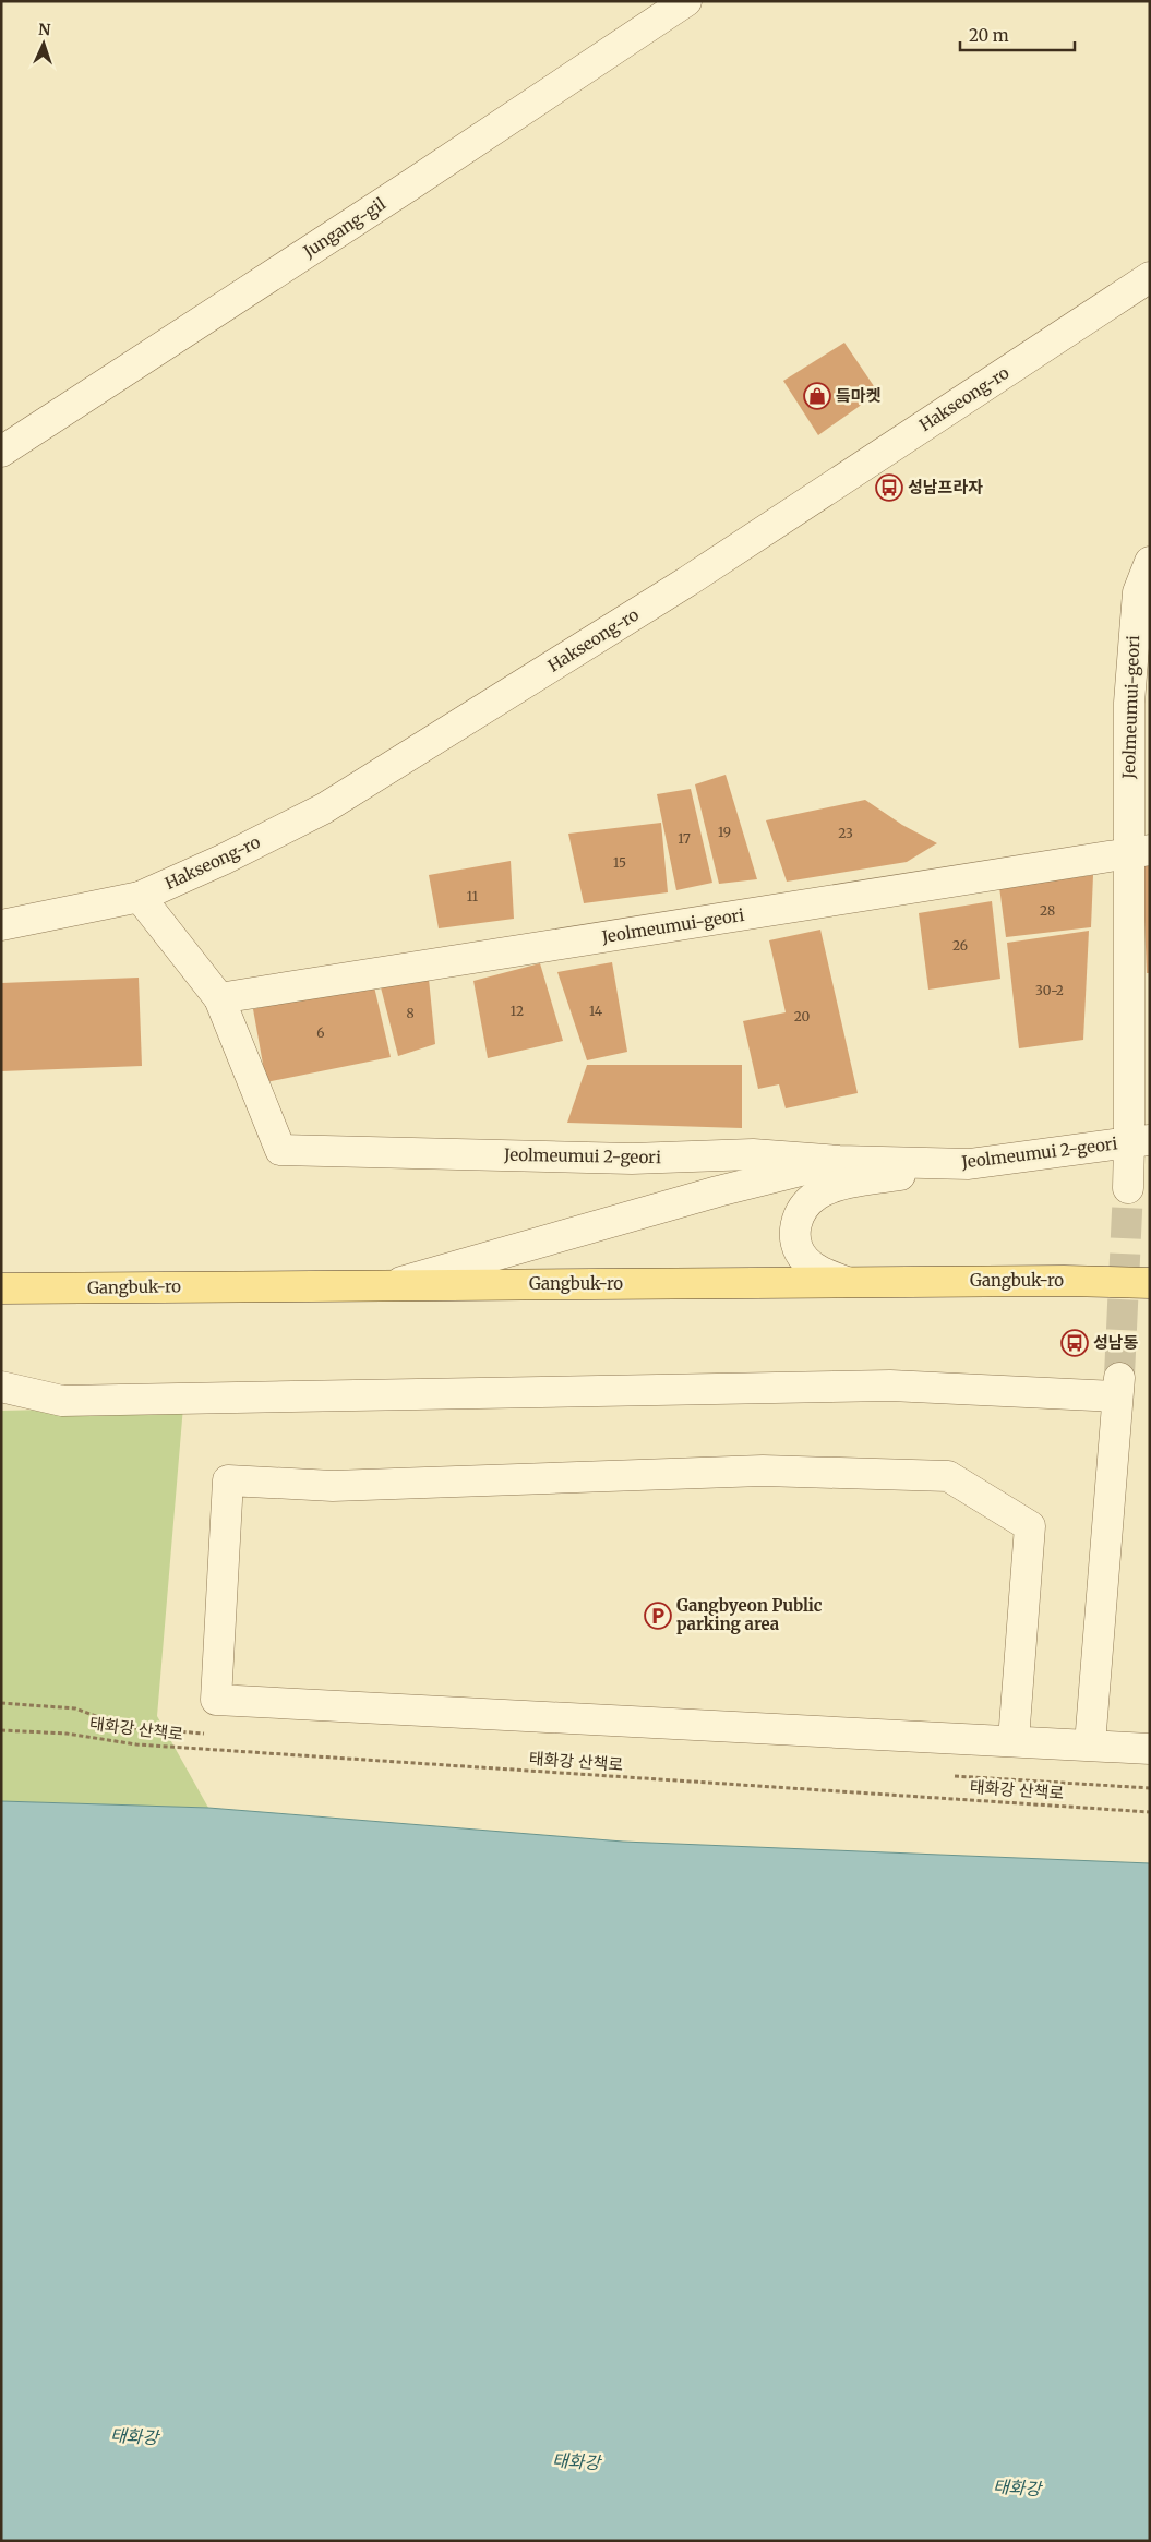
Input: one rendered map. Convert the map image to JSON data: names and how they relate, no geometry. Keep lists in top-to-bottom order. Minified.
{"streets":{"main road":["Gangbuk-ro"],"street":["Jungang-gil","Hakseong-ro","Jeolmeumui-geori","Jeolmeumui 2-geori"],"path":["태화강 산책로"]},"crossings":[["Hakseong-ro","Jeolmeumui 2-geori"],["Jeolmeumui-geori","Jeolmeumui 2-geori"]],"water":["태화강"],"places":{"shop":["듴마켓"],"bus stop":["성남프라자","성남동"],"parking":["Gangbyeon Public parking area"]},"house_numbers":["19","23","17","15","11","28","26","30-2","12","14","8","20","6"],"scale_bar":"20 m","north":"top"}
